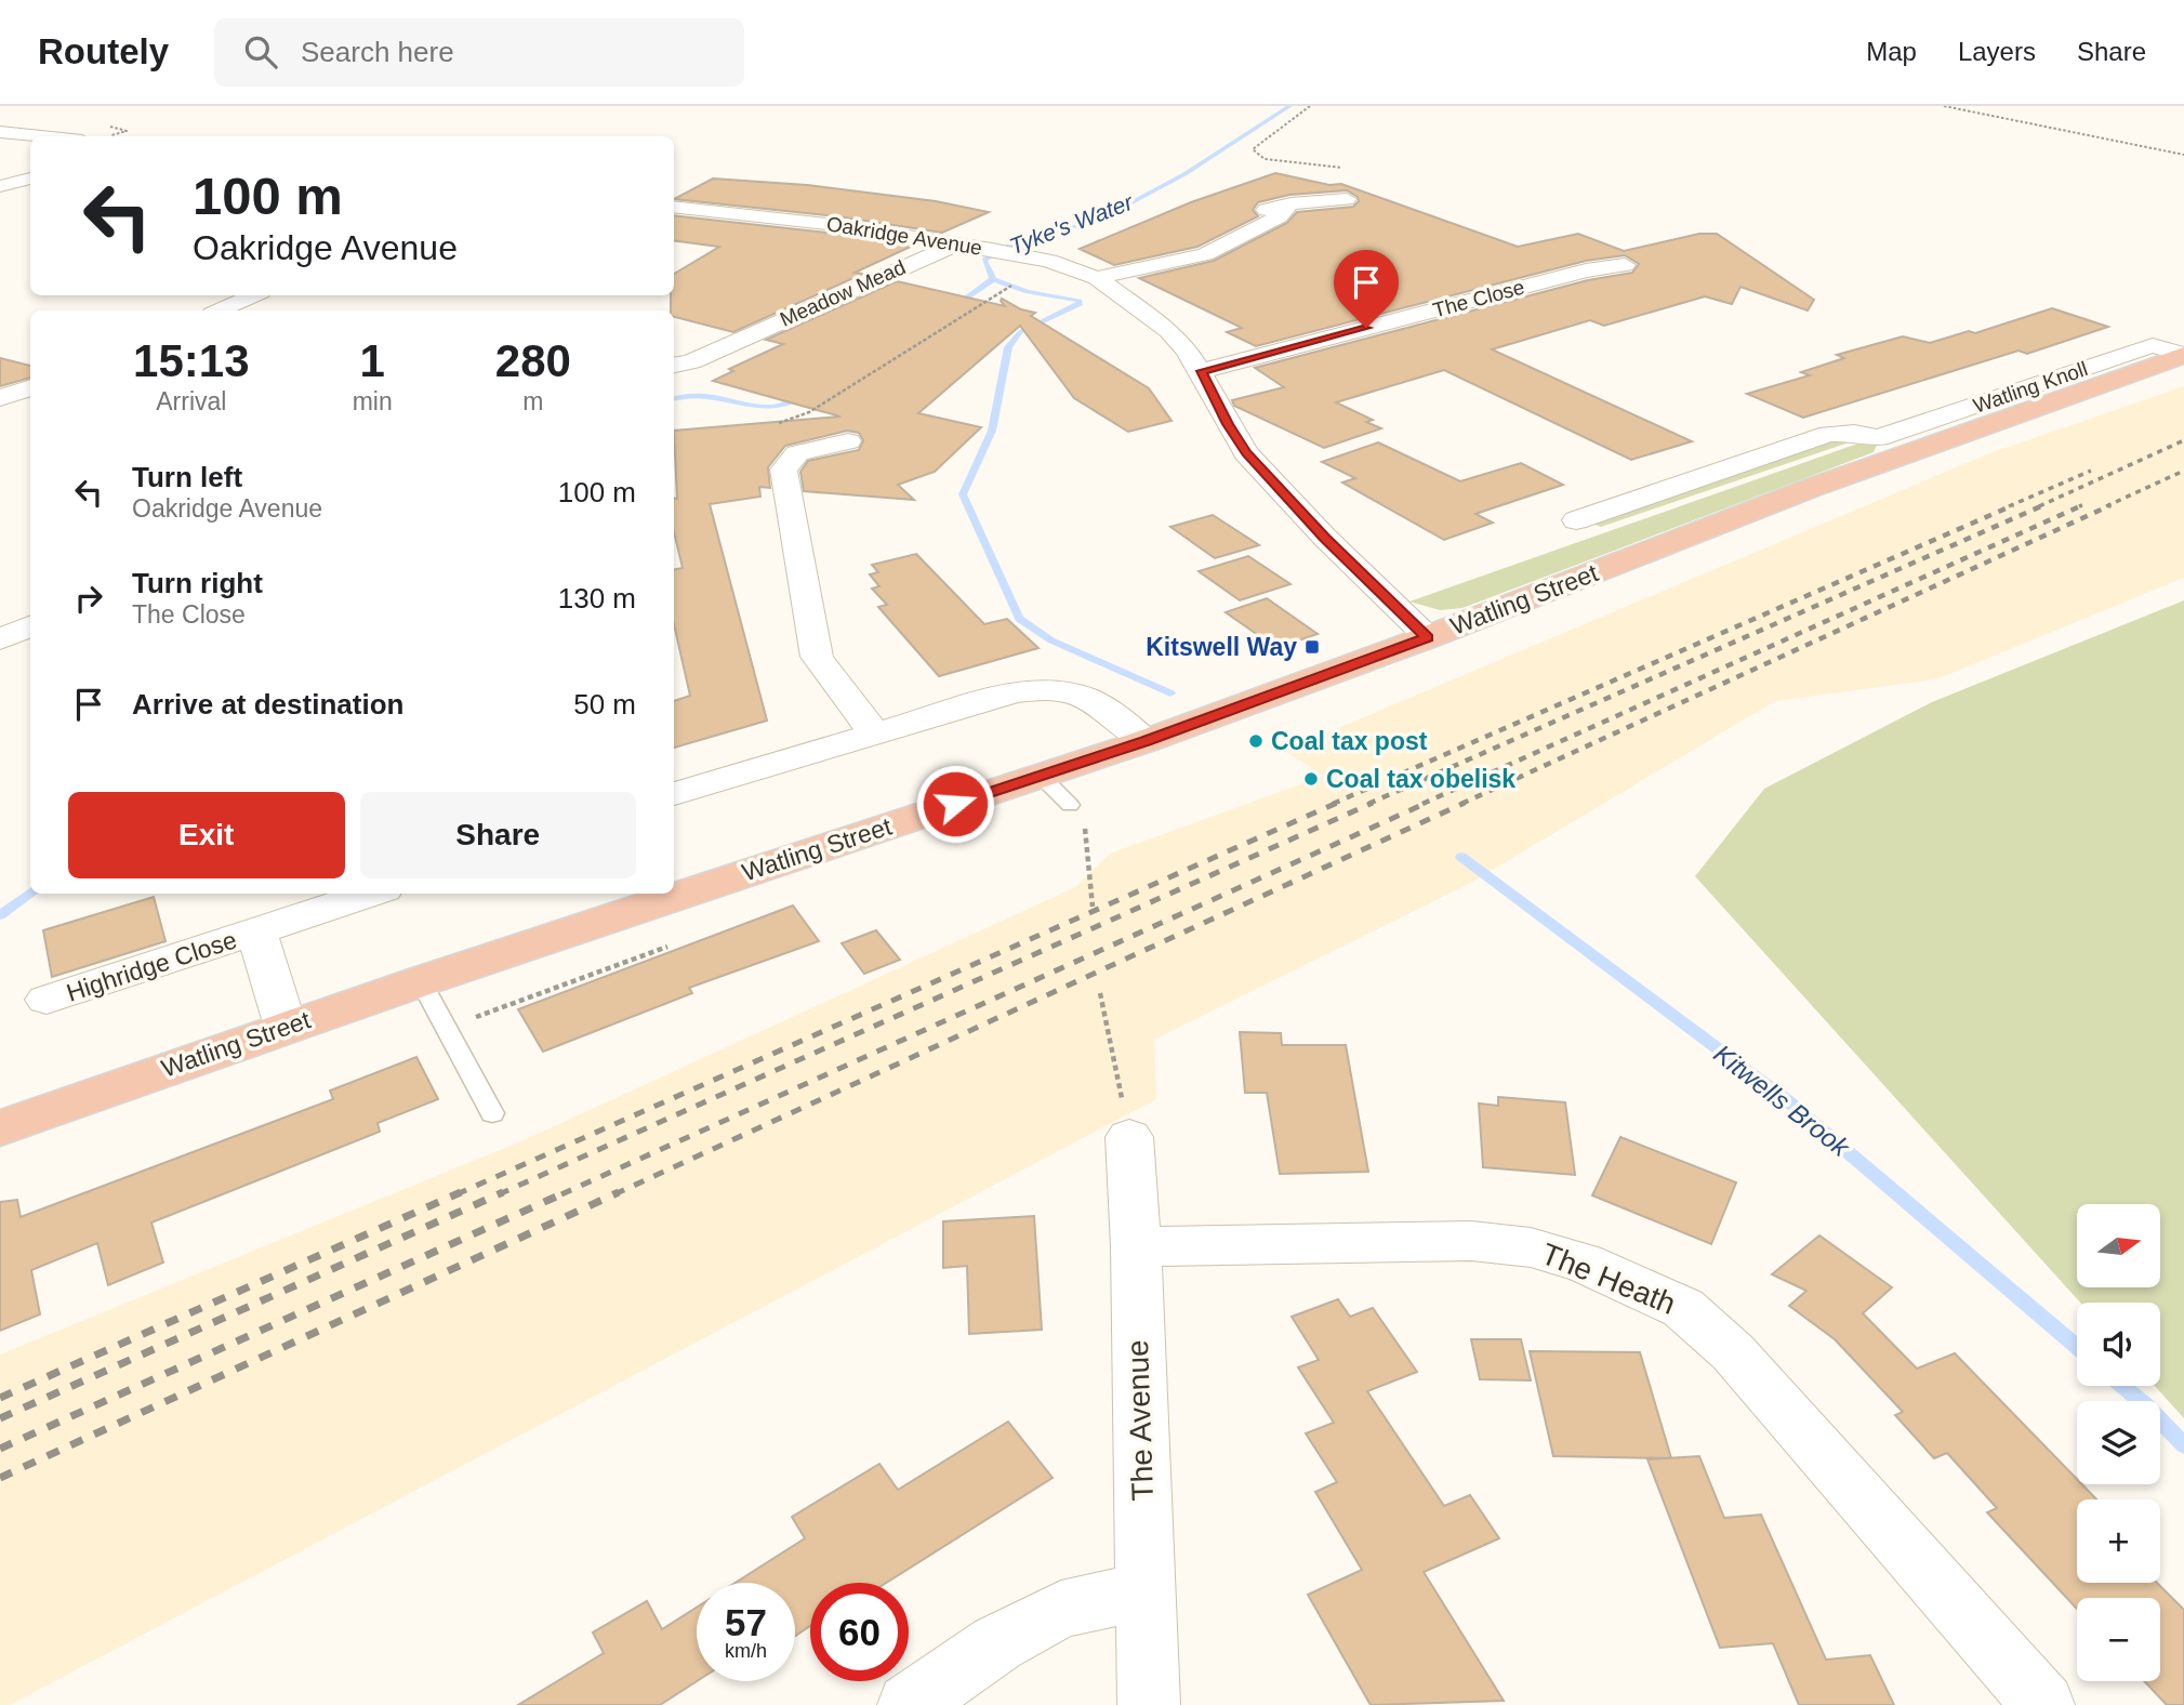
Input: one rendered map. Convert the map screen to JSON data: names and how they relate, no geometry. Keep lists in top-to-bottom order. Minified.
{"streets":{"main road":["Watling Street"],"street":["Oakridge Avenue","Meadow Mead","The Close","Watling Knoll","Highridge Close","The Heath","The Avenue"]},"crossings":[["Oakridge Avenue","Meadow Mead"],["Oakridge Avenue","The Close"],["Oakridge Avenue","Watling Street"],["Watling Knoll","Watling Street"],["Watling Street","Highridge Close"],["The Heath","The Avenue"]],"water":["Tyke's Water","Kitwells Brook"],"places":{"transit":["Kitswell Way"],"other":["Coal tax post","Coal tax obelisk"]},"north":"right","page":{"header":"Routely","search":"Search here","nav":["Map","Layers","Share"],"turn":["100 m","Oakridge Avenue"],"eta":["15:13","Arrival","1","min","280","m"],"list":[{"name":"Turn left","note":"Oakridge Avenue","value":"100 m"},{"name":"Turn right","note":"The Close","value":"130 m"},{"name":"Arrive at destination","value":"50 m"}],"buttons":["Exit","Share"],"map_buttons":["+","−"],"speed":"57 km/h","limit":"60"}}
